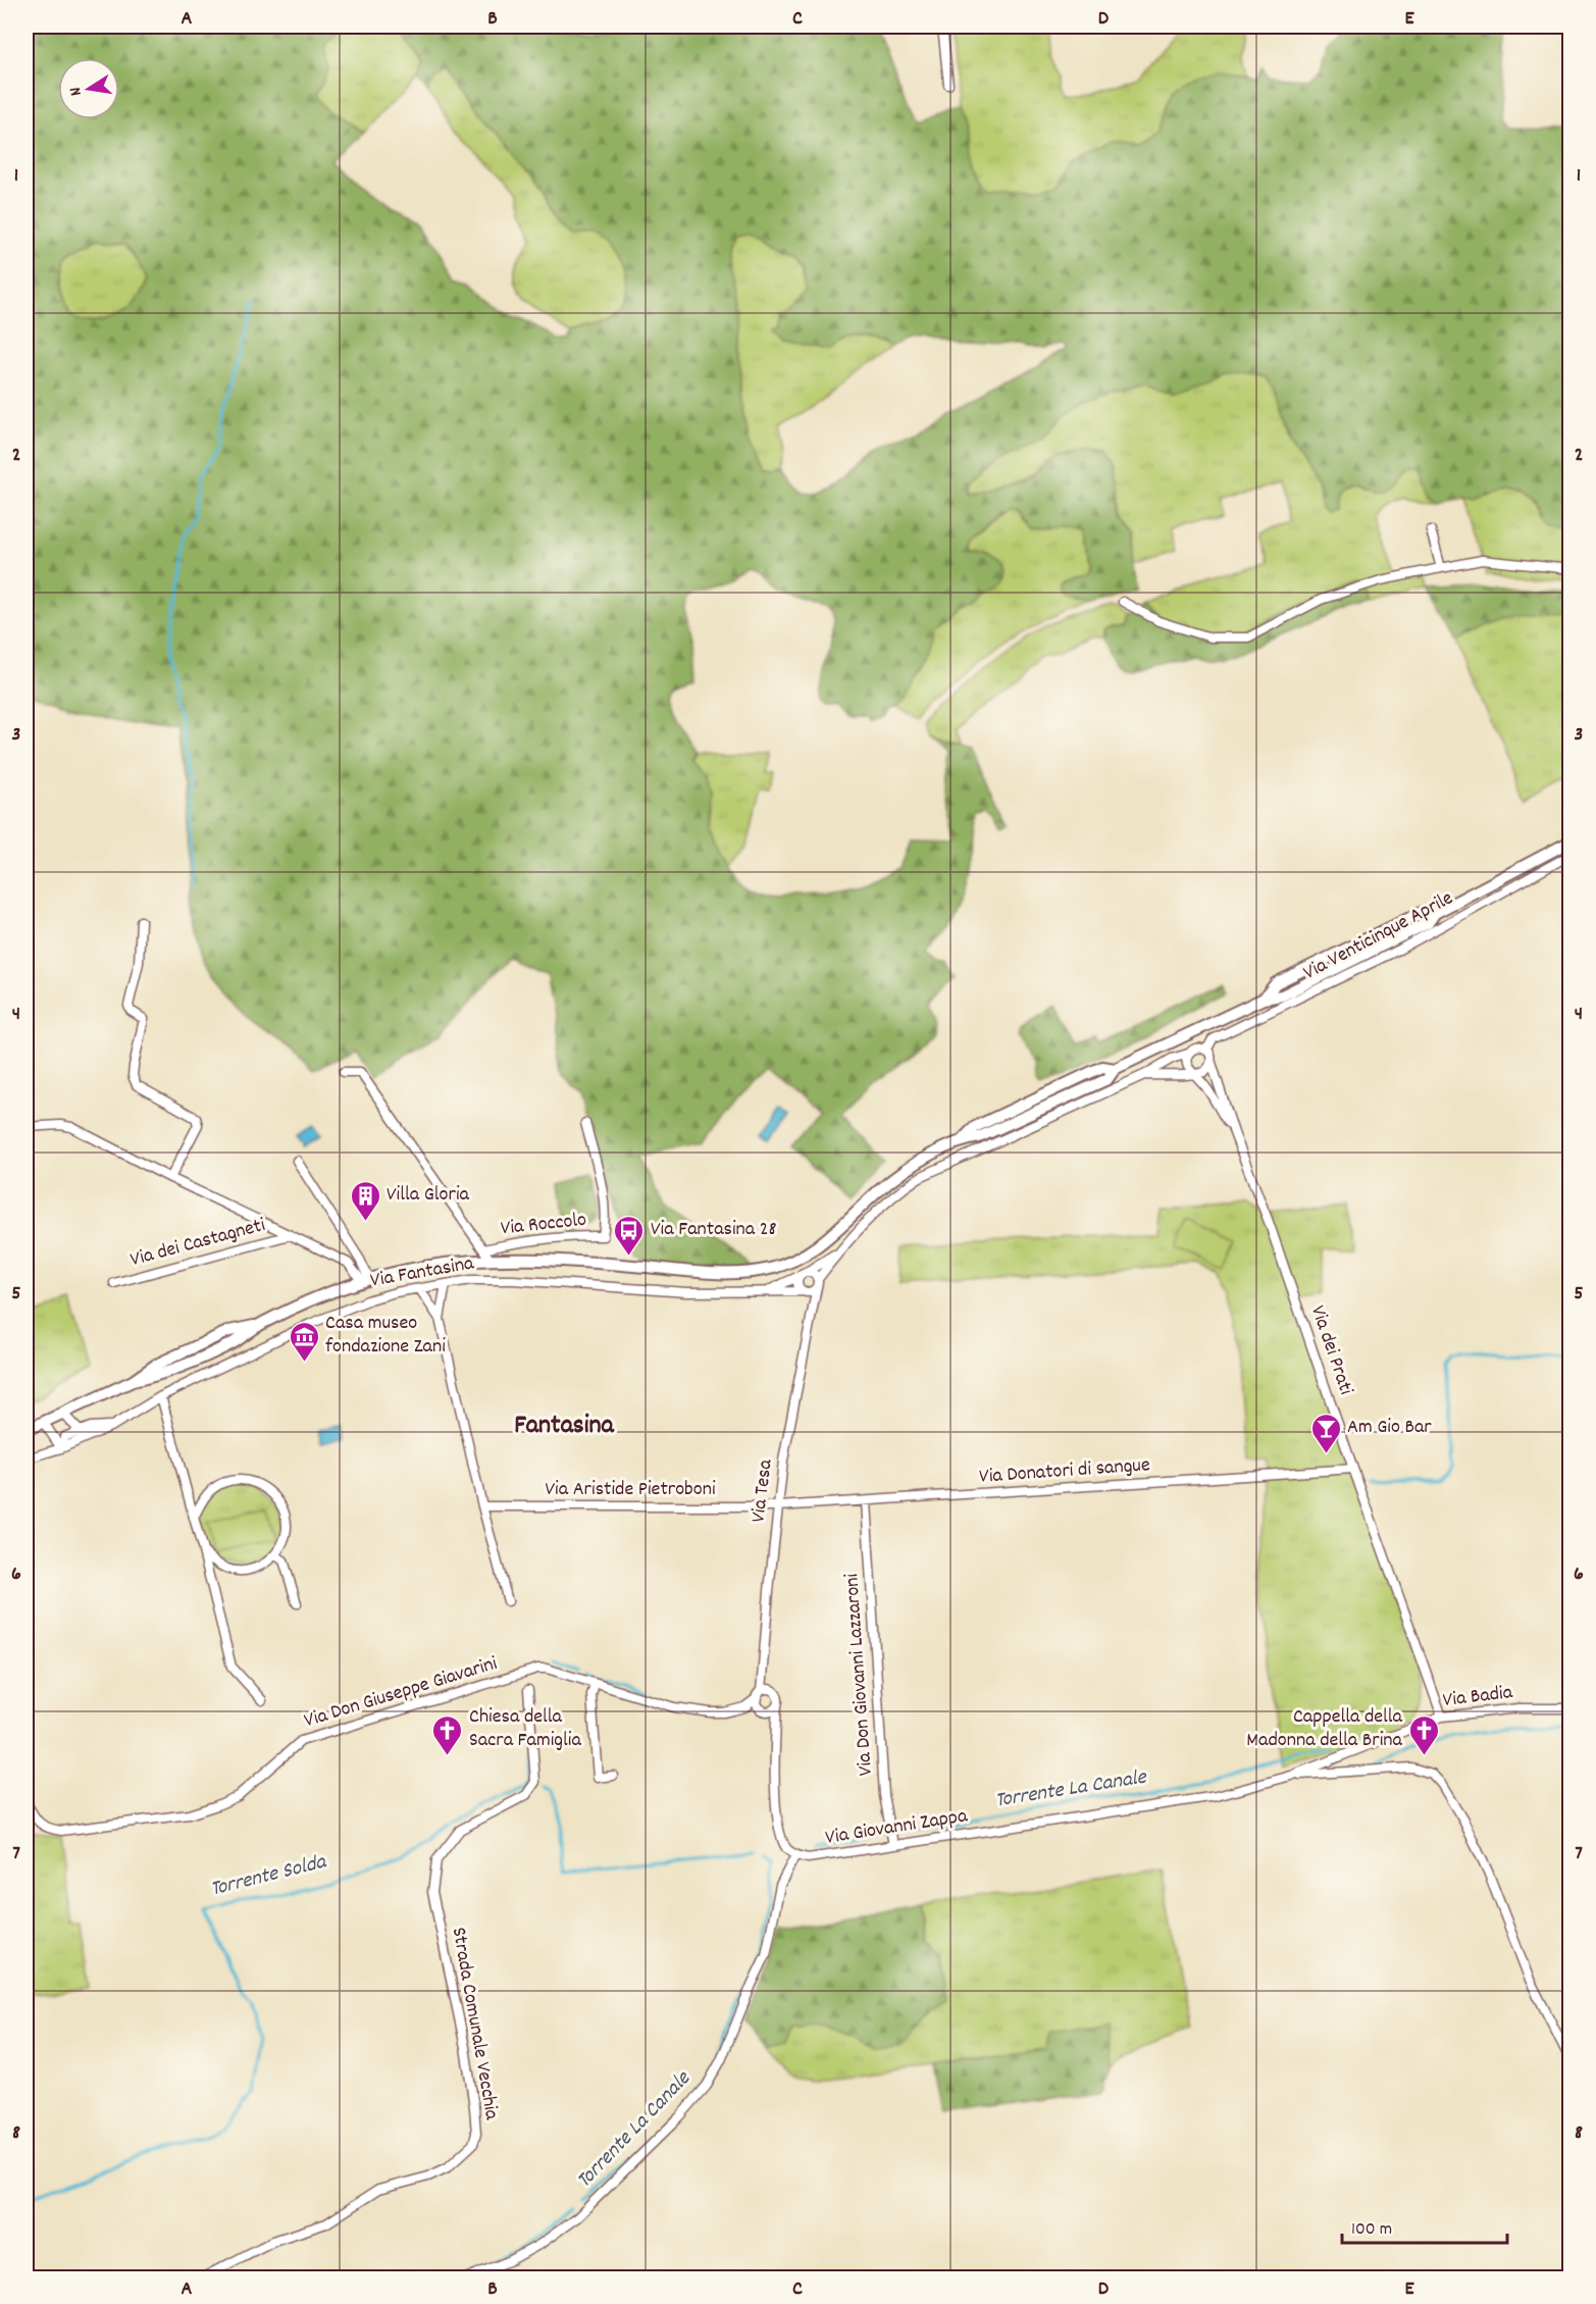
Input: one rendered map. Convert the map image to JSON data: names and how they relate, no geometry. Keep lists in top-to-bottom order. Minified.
{"streets":{"street":["Via Venticinque Aprile","Via Roccolo","Via dei Castagneti","Via Fantasina","Via dei Prati","Via Donatori di sangue","Via Aristide Pietroboni","Via Tesa","Via Don Giovanni Lazzaroni","Via Don Giuseppe Giavarini","Via Badia","Via Giovanni Zappa","Strada Comunale Vecchia"]},"crossings":[["Via Venticinque Aprile","Via Roccolo"],["Via Venticinque Aprile","Via Fantasina"],["Via Venticinque Aprile","Via dei Prati"],["Via Roccolo","Via Fantasina"],["Via dei Castagneti","Via Fantasina"],["Via Fantasina","Via Tesa"],["Via dei Prati","Via Donatori di sangue"],["Via dei Prati","Via Badia"],["Via Donatori di sangue","Via Aristide Pietroboni"],["Via Donatori di sangue","Via Tesa"],["Via Donatori di sangue","Via Don Giovanni Lazzaroni"],["Via Aristide Pietroboni","Via Tesa"],["Via Tesa","Via Don Giuseppe Giavarini"],["Via Don Giovanni Lazzaroni","Via Giovanni Zappa"],["Via Badia","Via Giovanni Zappa"]],"districts":["Fantasina"],"water":["Torrente La Canale","Torrente Solda"],"places":{"building":["Villa Gloria"],"bus stop":["Via Fantasina 28"],"museum":["Casa museo fondazione Zani"],"bar":["Am Gio Bar"],"church":["Chiesa della Sacra Famiglia","Cappella della Madonna della Brina"]},"scale_bar":"100 m","north":"left","grid":{"columns":["A","B","C","D","E"],"rows":["1","2","3","4","5","6","7","8"]}}
